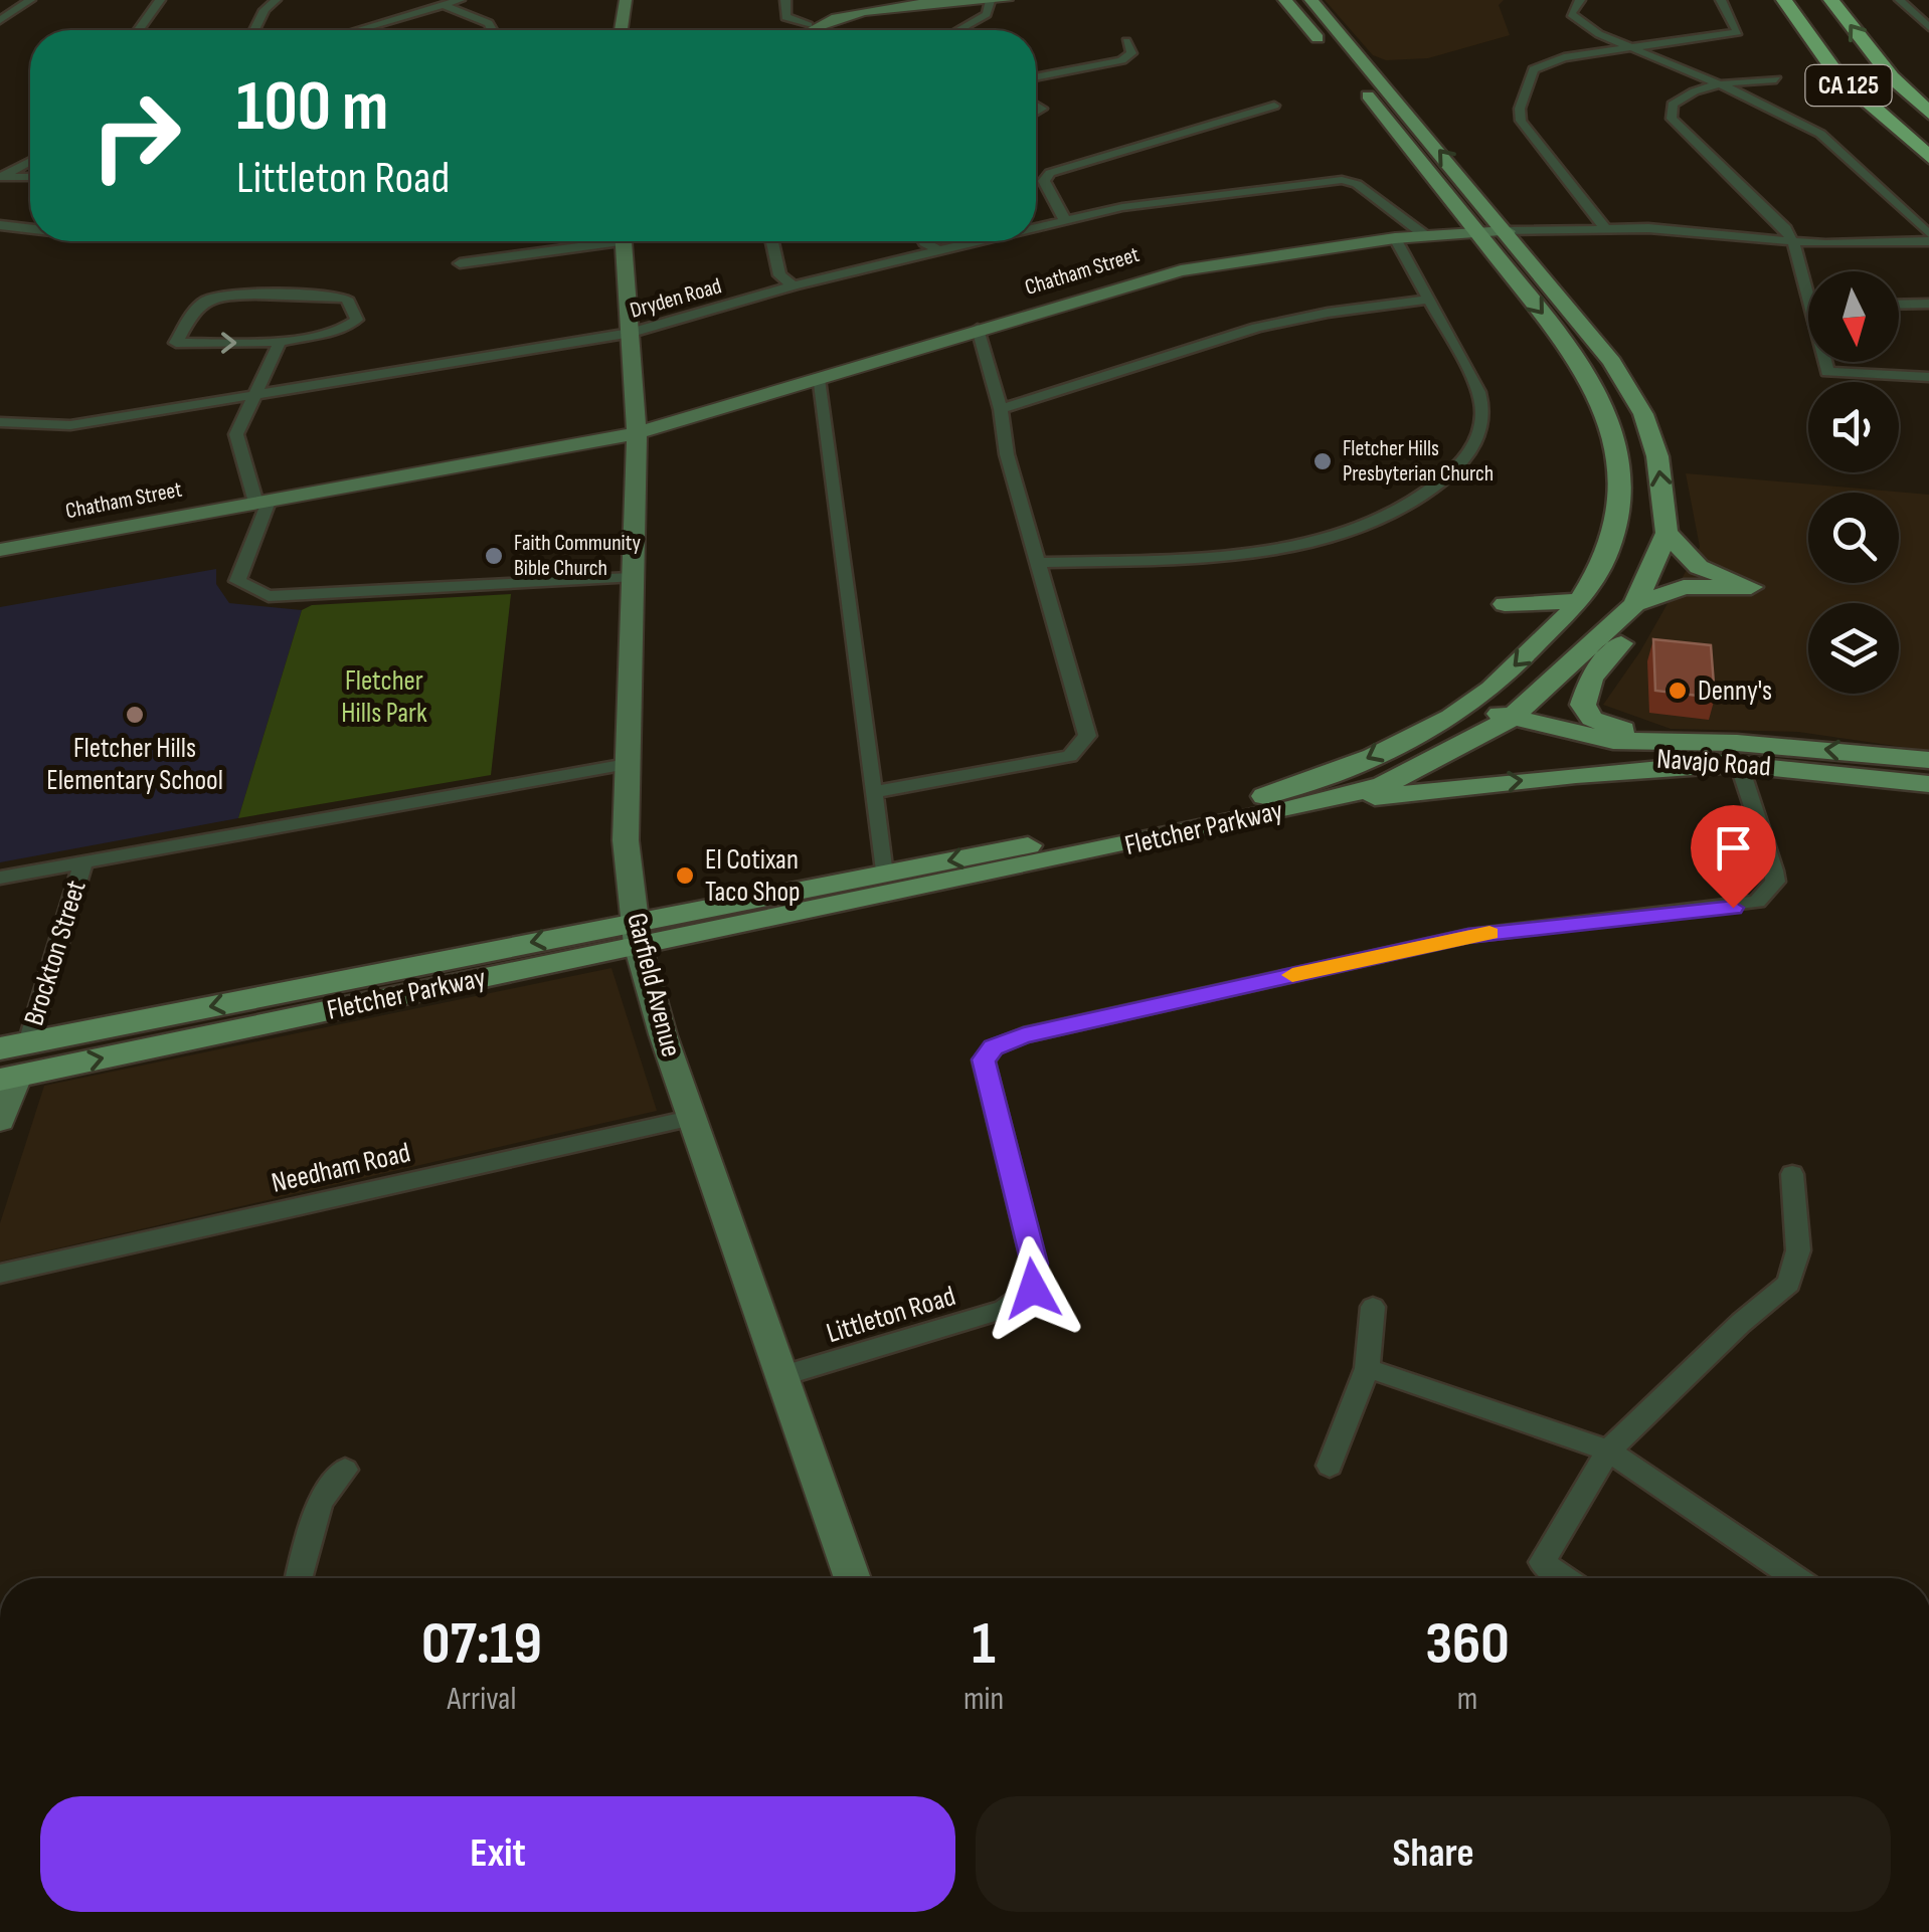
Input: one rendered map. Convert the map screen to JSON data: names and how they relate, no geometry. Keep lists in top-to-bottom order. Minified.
{"streets":{"highway":["CA 125"],"main road":["Navajo Road","Fletcher Parkway"],"street":["Chatham Street","Dryden Road","Brockton Street","Garfield Avenue","Needham Road","Littleton Road"]},"crossings":[["Chatham Street","Dryden Road"],["Chatham Street","Fletcher Parkway"],["Chatham Street","Garfield Avenue"],["Dryden Road","Garfield Avenue"],["Navajo Road","Fletcher Parkway"],["Navajo Road","Littleton Road"],["Fletcher Parkway","Brockton Street"],["Fletcher Parkway","Garfield Avenue"],["Garfield Avenue","Needham Road"],["Garfield Avenue","Littleton Road"]],"parks":["Fletcher Hills Park"],"places":["Fletcher Hills Presbyterian Church","Faith Community Bible Church","Denny's","Fletcher Hills Elementary School","El Cotixan Taco Shop"],"north":"bottom","page":{"turn":["100 m","Littleton Road"],"eta":["07:19","Arrival","1","min","360","m"],"buttons":["Exit","Share"]}}
